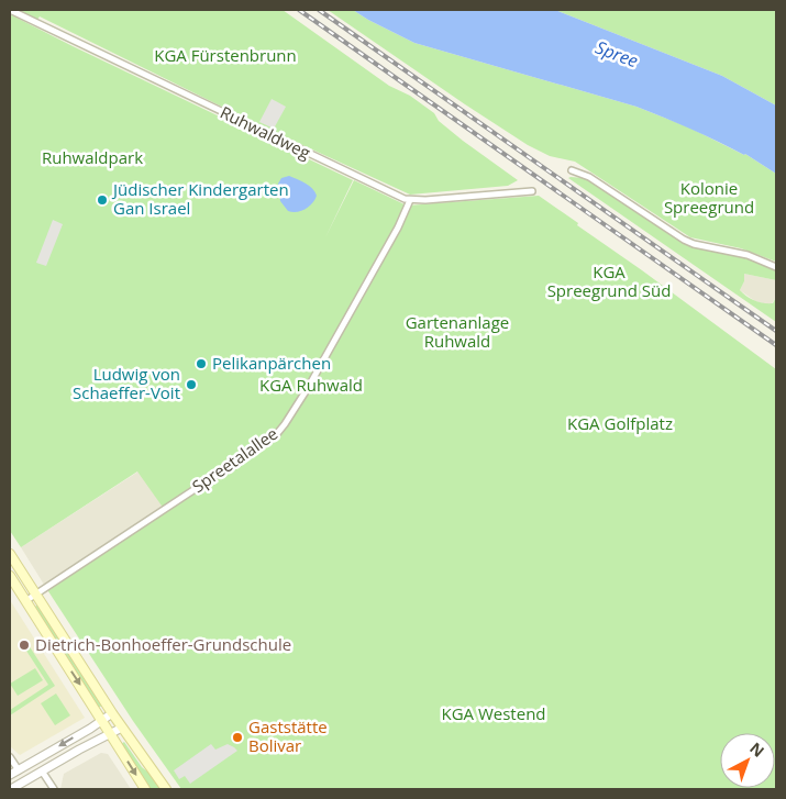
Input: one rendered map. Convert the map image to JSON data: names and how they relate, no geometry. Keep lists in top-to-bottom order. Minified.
{"streets":{"street":["Ruhwaldweg","Spreetalallee"]},"crossings":[["Ruhwaldweg","Spreetalallee"]],"water":["Spree"],"parks":["KGA Fürstenbrunn","Ruhwaldpark","Kolonie Spreegrund","KGA Spreegrund Süd","Gartenanlage Ruhwald","KGA Ruhwald","KGA Golfplatz","KGA Westend"],"places":["Jüdischer Kindergarten Gan Israel","Pelikanpärchen","Ludwig von Schaeffer-Voit","Dietrich-Bonhoeffer-Grundschule","Gaststätte Bolivar"],"north":"top right"}
